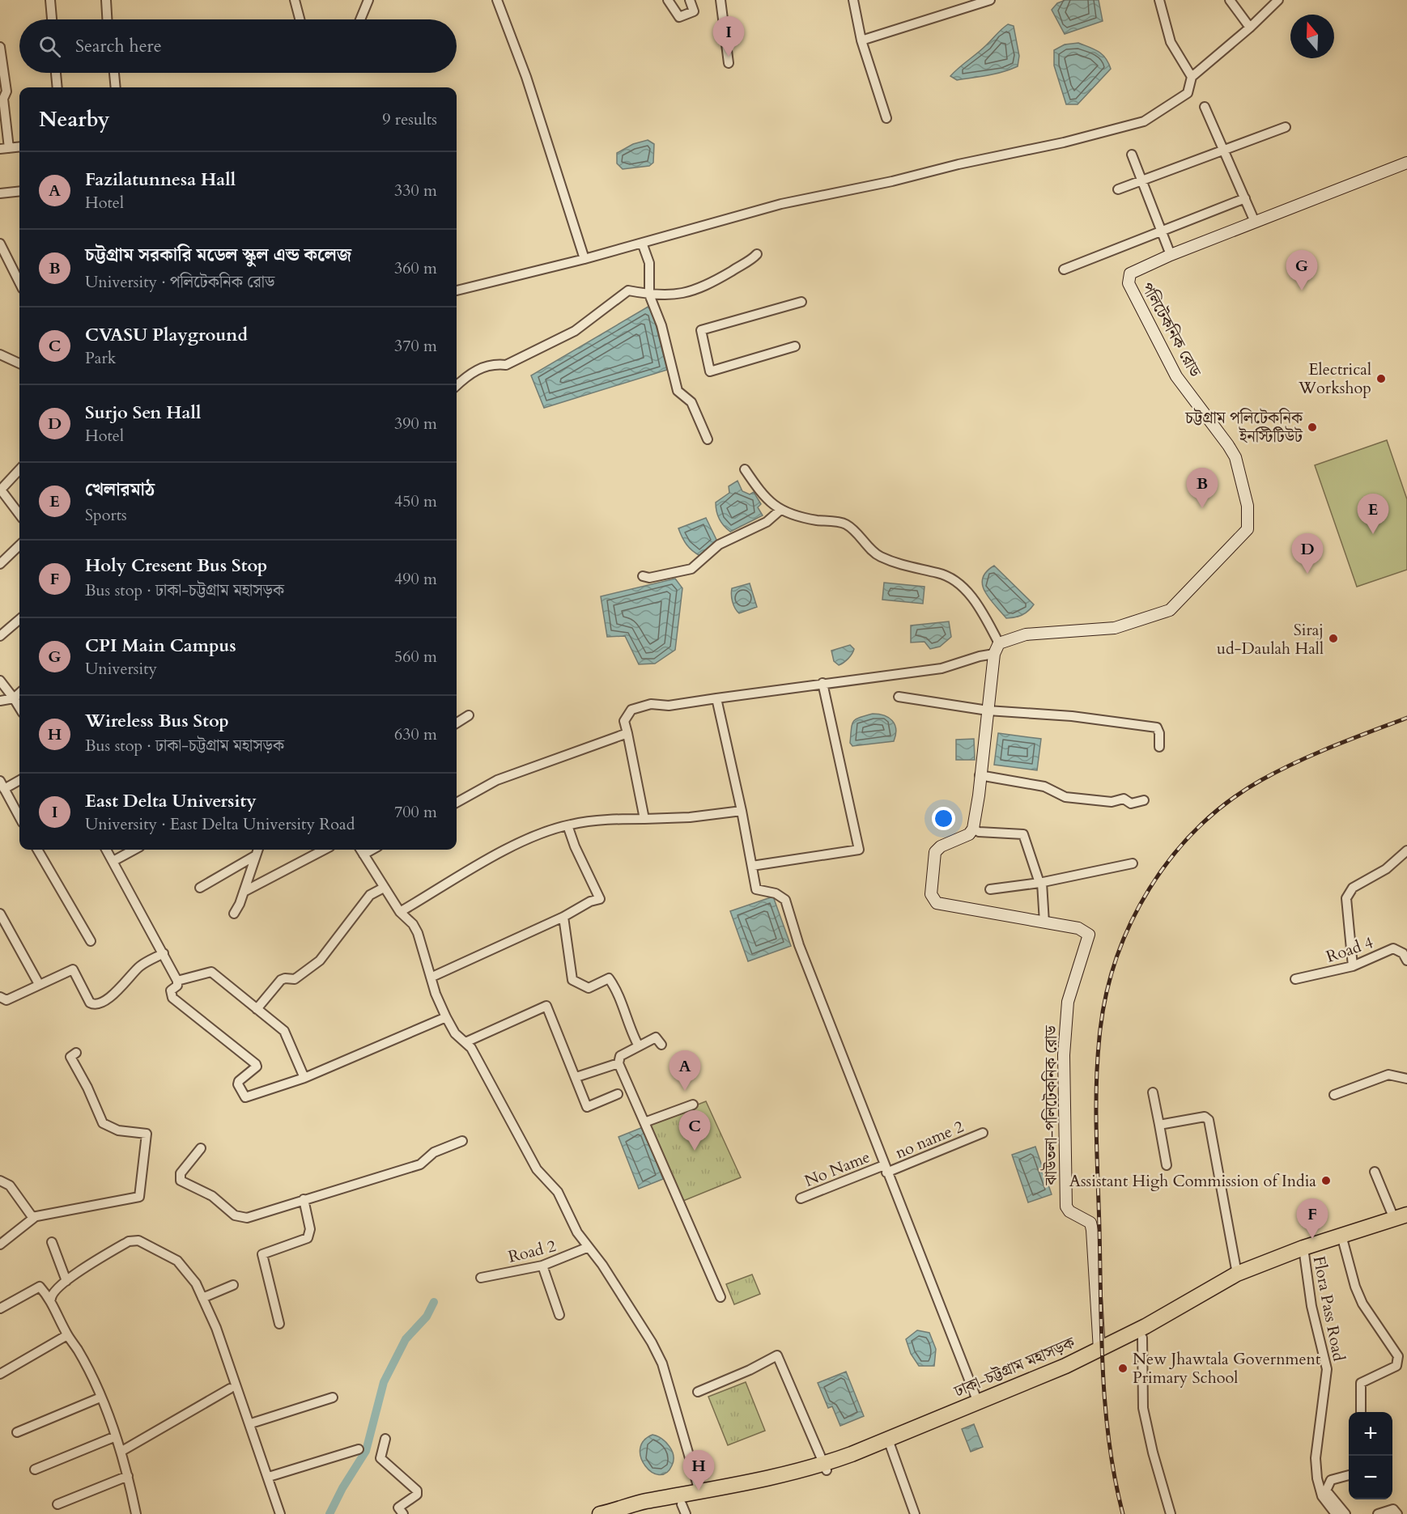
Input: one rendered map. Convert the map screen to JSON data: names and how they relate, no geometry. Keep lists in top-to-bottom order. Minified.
{"streets":{"highway":["ঢাকা-চট্টগ্রাম মহাসড়ক"],"main road":["পলিটেকনিক রোড","ঝাউতলা-পলিটেকনিক রোড"],"street":["Road 4","no name 2","No Name","Road 2","Flora Pass Road"]},"crossings":[["ঝাউতলা-পলিটেকনিক রোড","ঢাকা-চট্টগ্রাম মহাসড়ক"],["no name 2","No Name"],["Flora Pass Road","ঢাকা-চট্টগ্রাম মহাসড়ক"]],"places":["Electrical Workshop","চট্টগ্রাম পলিটেকনিক ইনস্টিটিউট","Siraj ud-Daulah Hall","Assistant High Commission of India","New Jhawtala Government Primary School"],"north":"top","page":{"pins":["I","G","B","E","D","A","C","F","H"],"search":"Search here","heading":["Nearby","9 results"],"list":[{"mark":"A","name":"Fazilatunnesa Hall","note":"Hotel","value":"330 m"},{"mark":"B","name":"চট্টগ্রাম সরকারি মডেল স্কুল এন্ড কলেজ","note":"University · পলিটেকনিক রোড","value":"360 m"},{"mark":"C","name":"CVASU Playground","note":"Park","value":"370 m"},{"mark":"D","name":"Surjo Sen Hall","note":"Hotel","value":"390 m"},{"mark":"E","name":"খেলারমাঠ","note":"Sports","value":"450 m"},{"mark":"F","name":"Holy Cresent Bus Stop","note":"Bus stop · ঢাকা-চট্টগ্রাম মহাসড়ক","value":"490 m"},{"mark":"G","name":"CPI Main Campus","note":"University","value":"560 m"},{"mark":"H","name":"Wireless Bus Stop","note":"Bus stop · ঢাকা-চট্টগ্রাম মহাসড়ক","value":"630 m"},{"mark":"I","name":"East Delta University","note":"University · East Delta University Road","value":"700 m"}],"map_buttons":["+","−"]}}
